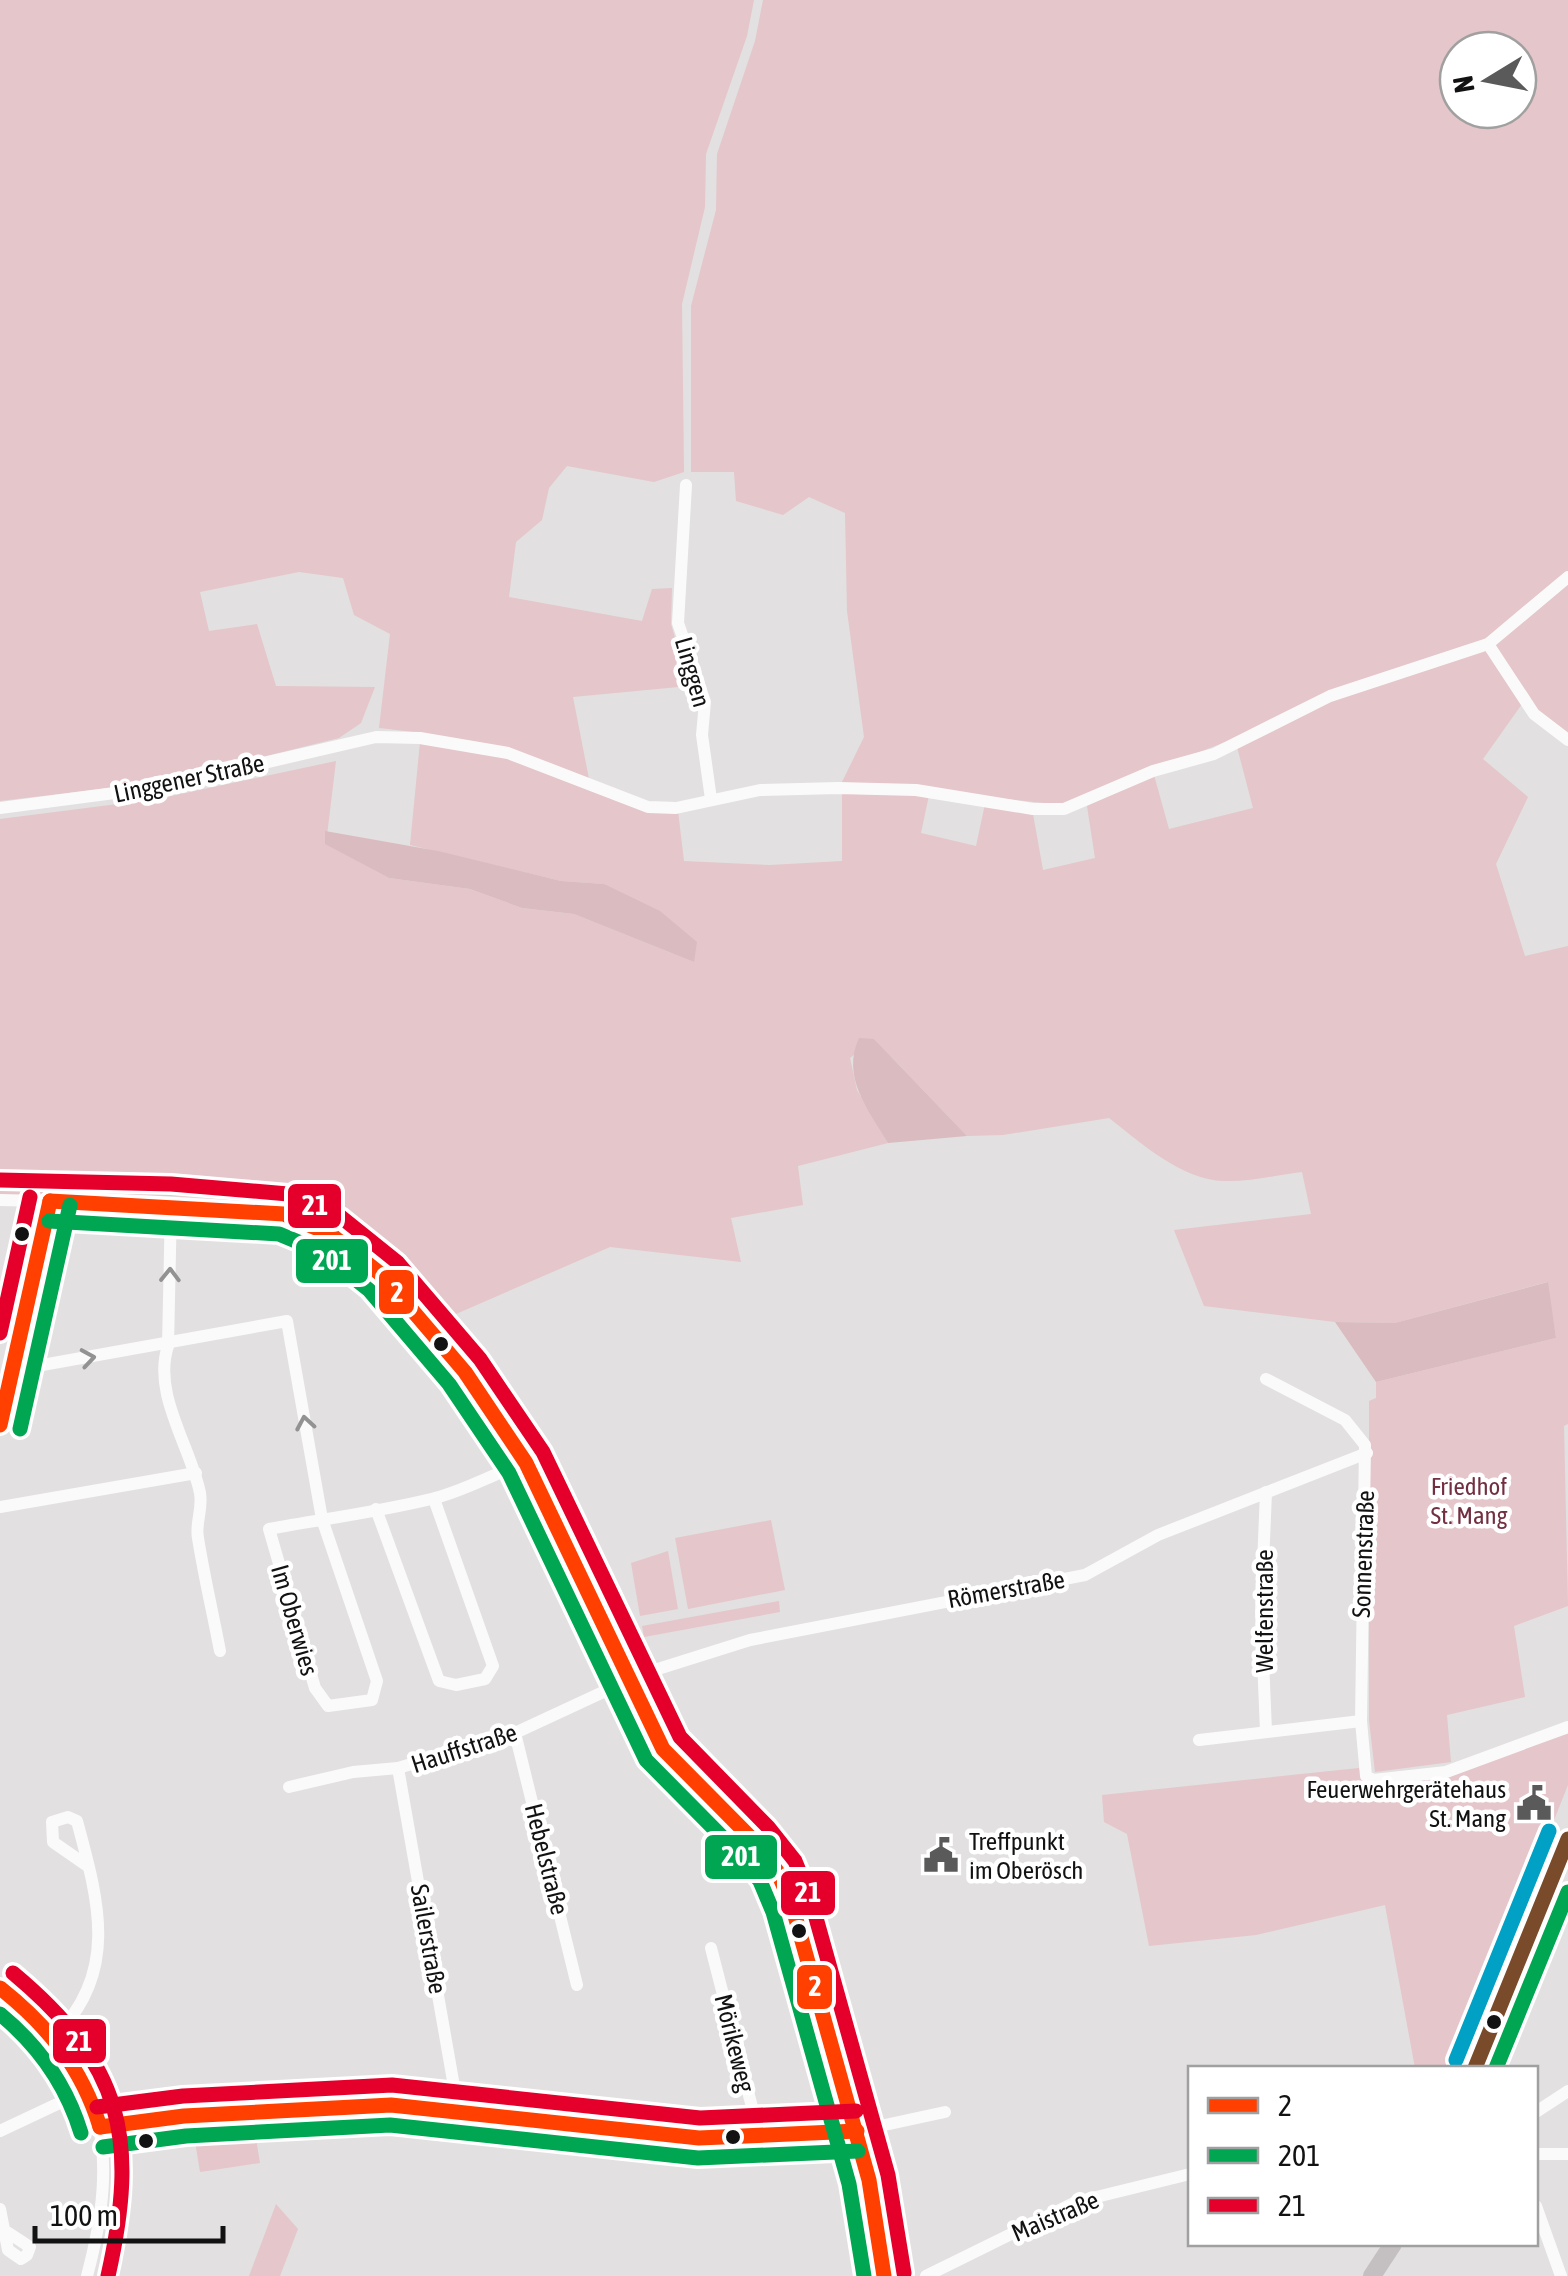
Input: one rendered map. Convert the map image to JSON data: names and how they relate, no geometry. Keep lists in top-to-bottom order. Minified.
{"streets":{"street":["Linggen","Linggener Straße","Sonnenstraße","Römerstraße","Welfenstraße","Im Oberwies","Hauffstraße","Hebelstraße","Sailerstraße","Mörikeweg","Maistraße"]},"crossings":[["Linggen","Linggener Straße"],["Sonnenstraße","Römerstraße"],["Römerstraße","Welfenstraße"],["Römerstraße","Hauffstraße"],["Hauffstraße","Hebelstraße"],["Hauffstraße","Sailerstraße"]],"parks":["Friedhof St. Mang"],"places":{"public building":["Feuerwehrgerätehaus St. Mang","Treffpunkt im Oberösch"]},"lines":["transit line 21","transit line 2","transit line 201"],"legend":["2","201","21"],"scale_bar":"100 m","north":"left"}
